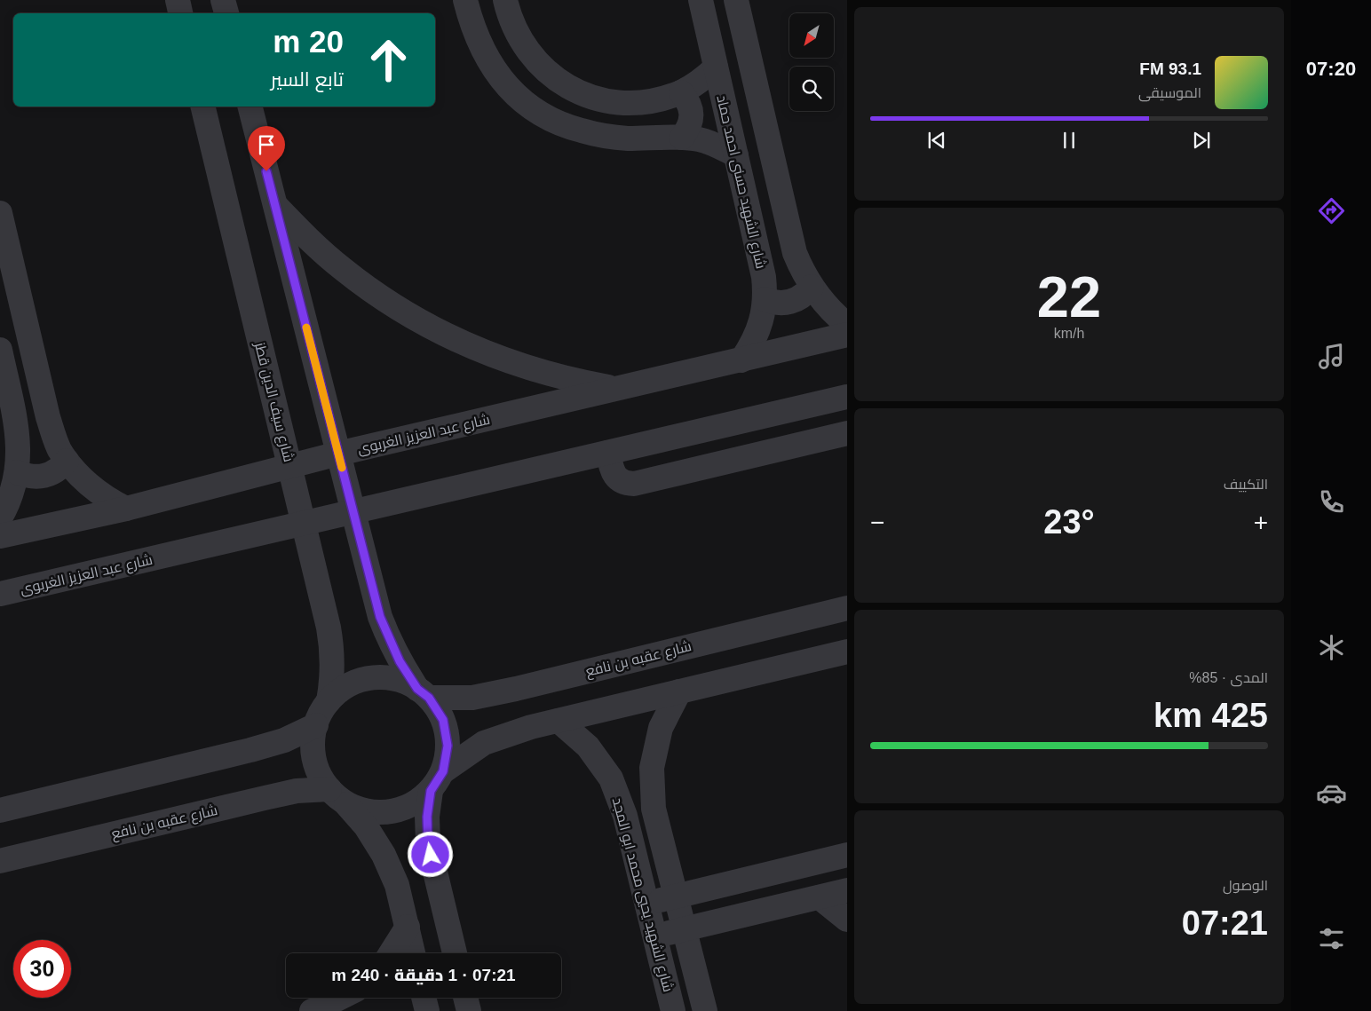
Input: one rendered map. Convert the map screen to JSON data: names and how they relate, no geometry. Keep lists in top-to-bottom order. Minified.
{"streets":{"street":["شارع الشهيد حسنى احمد حماد","شارع سيف الدين قطز","شارع عبد العزيز الغربوى","شارع عقبه بن نافع","شارع الشهيد يحيي محمد ابو المجد"]},"crossings":[["شارع الشهيد حسنى احمد حماد","شارع عبد العزيز الغربوى"],["شارع سيف الدين قطز","شارع عبد العزيز الغربوى"],["شارع سيف الدين قطز","شارع عقبه بن نافع"]],"north":"bottom left","page":{"tabs":"07:20","turn":["20 m","تابع السير"],"song":["93.1 FM","الموسيقى"],"tile":[["22","km/h"],"التكييف",["المدى · 85%","425 km"],["الوصول","07:21"]],"heat":["−","23°","+"],"limit":"30","trip":"07:21 · 1 دقيقة · 240 m"}}
